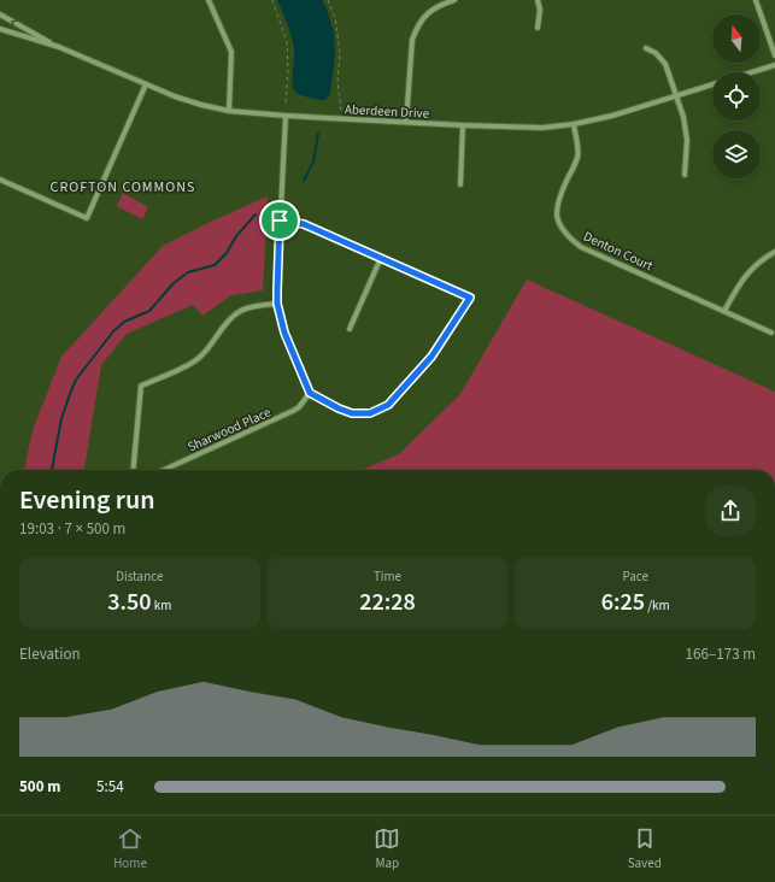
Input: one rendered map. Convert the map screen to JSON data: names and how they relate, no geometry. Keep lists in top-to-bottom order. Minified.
{"streets":{"street":["Aberdeen Drive","Denton Court","Sharwood Place"]},"crossings":[["Aberdeen Drive","Denton Court"]],"districts":["CROFTON COMMONS"],"north":"top","page":{"heading":["Evening run","19:03 · 7 × 500 m"],"stats":[["Distance","3.50 km"],["Time","22:28"],["Pace","6:25 /km"]],"chart":["Elevation","166–173 m"],"list":[{"name":"500 m","note":"5:54"}],"tabs":["Home","Map","Saved"]}}
